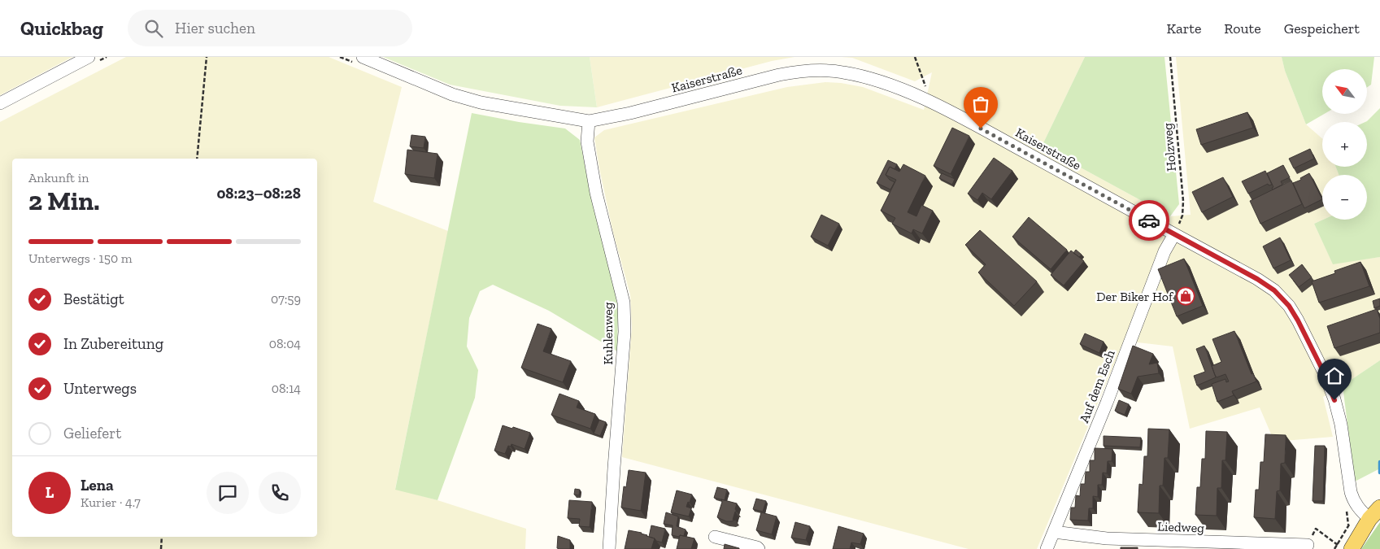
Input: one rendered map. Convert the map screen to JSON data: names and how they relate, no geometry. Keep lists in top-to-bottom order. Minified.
{"streets":{"street":["Kaiserstraße","Kuhlenweg","Auf dem Esch","Liedweg"],"path":["Holzweg"]},"crossings":[["Kaiserstraße","Holzweg"],["Kaiserstraße","Kuhlenweg"],["Kaiserstraße","Auf dem Esch"],["Holzweg","Auf dem Esch"],["Auf dem Esch","Liedweg"]],"places":{"shop":["Der Biker Hof"]},"north":"top left","page":{"header":"Quickbag","search":"Hier suchen","nav":["Karte","Route","Gespeichert"],"map_buttons":["+","−"],"heading":["2 Min.","Ankunft in","08:23–08:28"],"panel":["Lena","Kurier · 4.7"],"bar":"Unterwegs · 150 m","list":[["Bestätigt","07:59"],["In Zubereitung","08:04"],["Unterwegs","08:14"],"Geliefert"],"round":"L"}}
